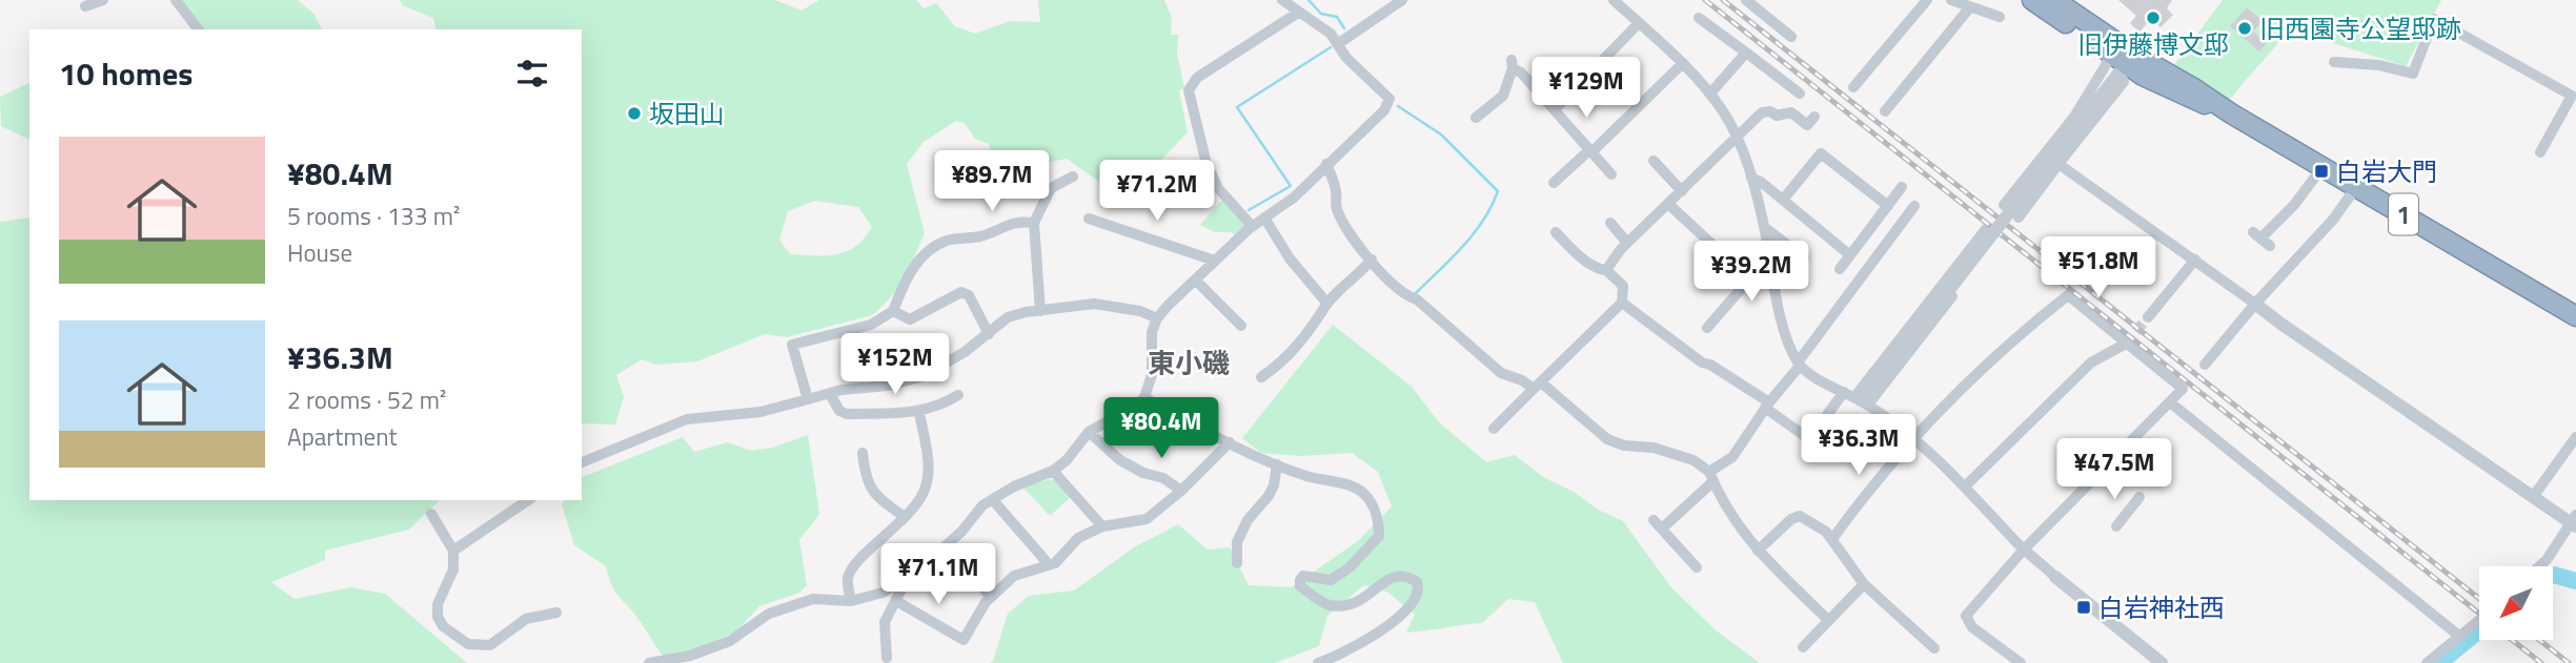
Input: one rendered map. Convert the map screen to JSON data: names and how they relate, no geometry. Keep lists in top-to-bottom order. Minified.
{"streets":{"highway":["1"]},"districts":["東小磯"],"places":{"other":["旧伊藤博文邸","旧西園寺公望邸跡","坂田山"],"transit":["白岩大門","白岩神社西"]},"north":"bottom left","page":{"heading":"10 homes","price":["¥129M","¥89.7M","¥71.2M","¥51.8M","¥39.2M","¥152M","¥80.4M","¥36.3M","¥47.5M","¥71.1M"],"list":[{"name":"¥80.4M","note":"5 rooms · 133 m² · House"},{"name":"¥36.3M","note":"2 rooms · 52 m² · Apartment"}]}}
